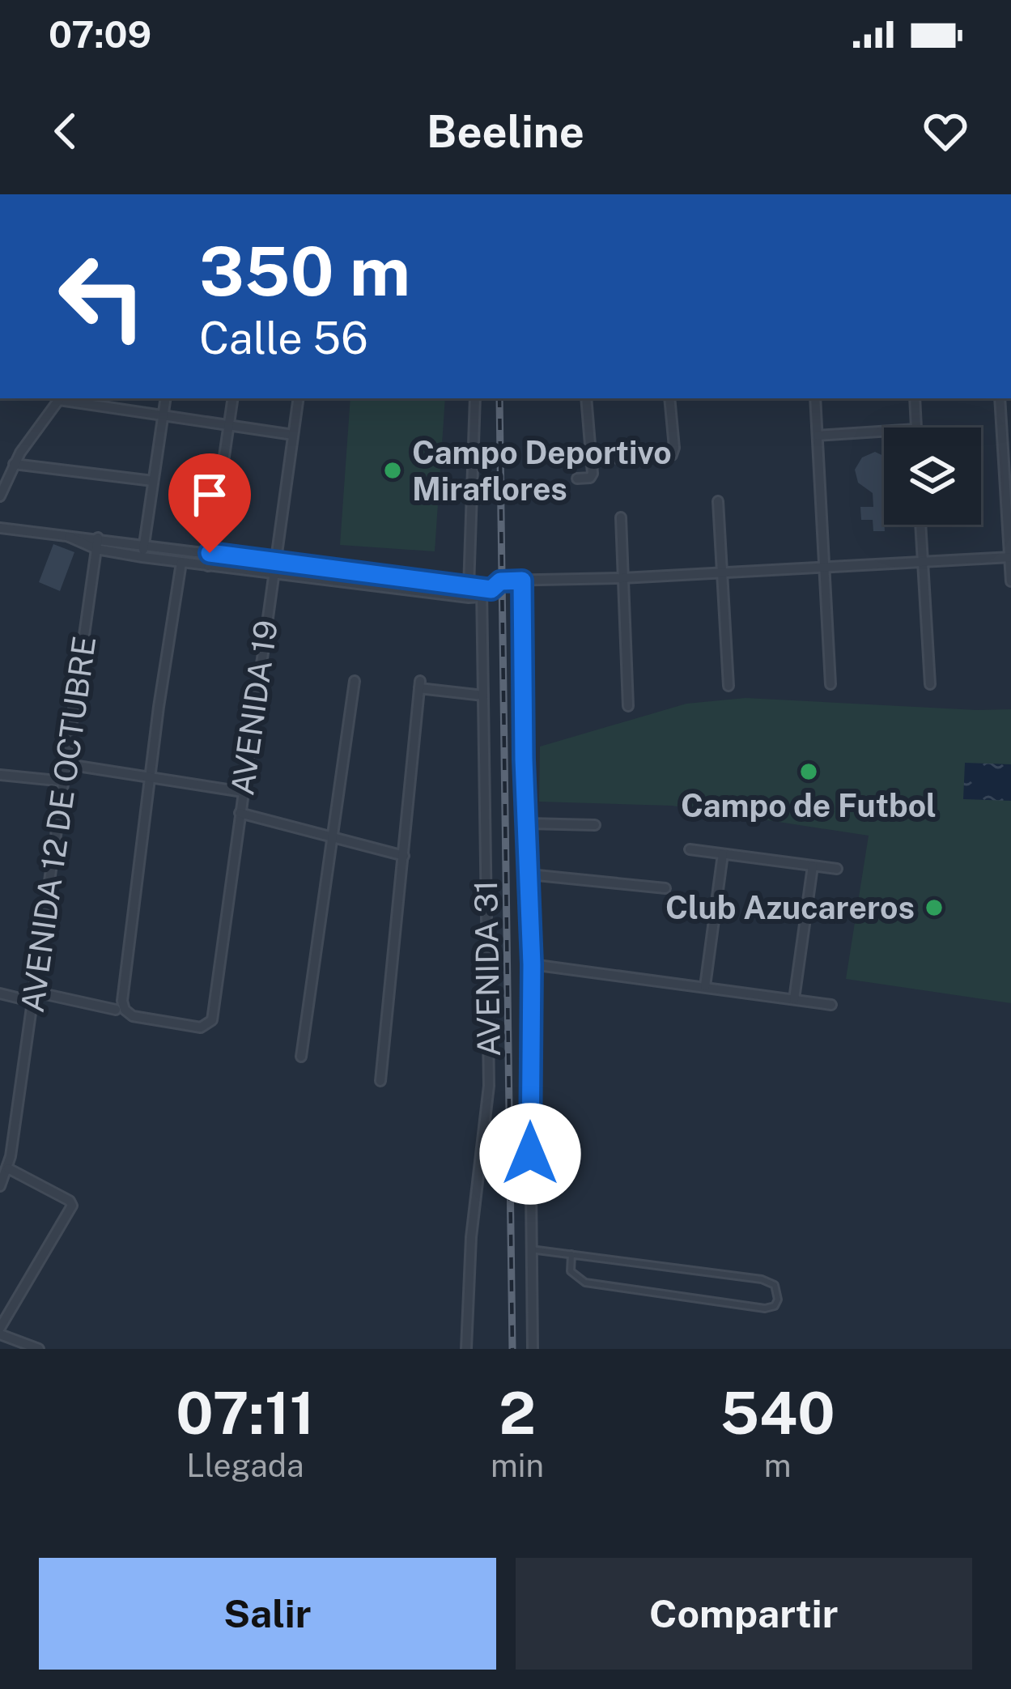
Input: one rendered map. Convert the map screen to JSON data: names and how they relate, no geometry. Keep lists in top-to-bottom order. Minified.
{"streets":{"street":["AVENIDA 19","AVENIDA 12 DE OCTUBRE","AVENIDA 31"]},"places":["Campo Deportivo Miraflores","Campo de Futbol","Club Azucareros"],"page":{"status":"07:09","header":"Beeline","turn":["350 m","Calle 56"],"eta":["07:11","Llegada","2","min","540","m"],"buttons":["Salir","Compartir"]}}
